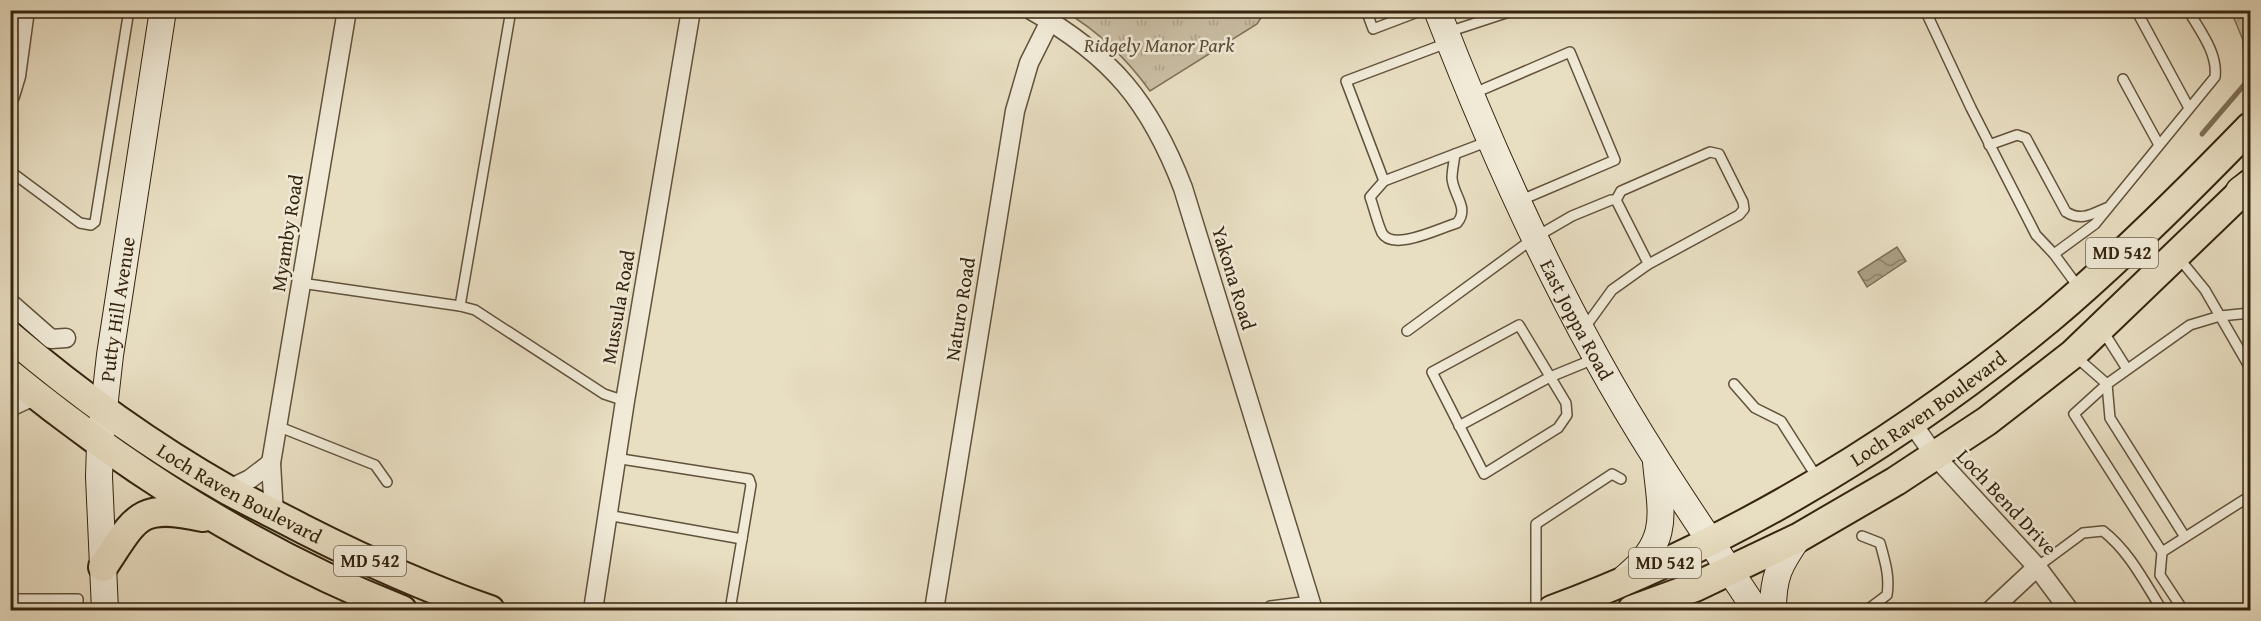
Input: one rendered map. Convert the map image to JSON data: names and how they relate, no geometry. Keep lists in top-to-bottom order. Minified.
{"streets":{"main road":["MD 542","Putty Hill Avenue","East Joppa Road","Loch Raven Boulevard"],"street":["Myamby Road","Yakona Road","Mussula Road","Naturo Road","Loch Bend Drive"]},"crossings":[["Myamby Road","Loch Raven Boulevard"],["MD 542","East Joppa Road"],["MD 542","Loch Bend Drive"],["Yakona Road","Naturo Road"],["Putty Hill Avenue","Loch Raven Boulevard"],["East Joppa Road","Loch Raven Boulevard"],["Loch Raven Boulevard","Loch Bend Drive"]],"parks":["Ridgely Manor Park"]}
